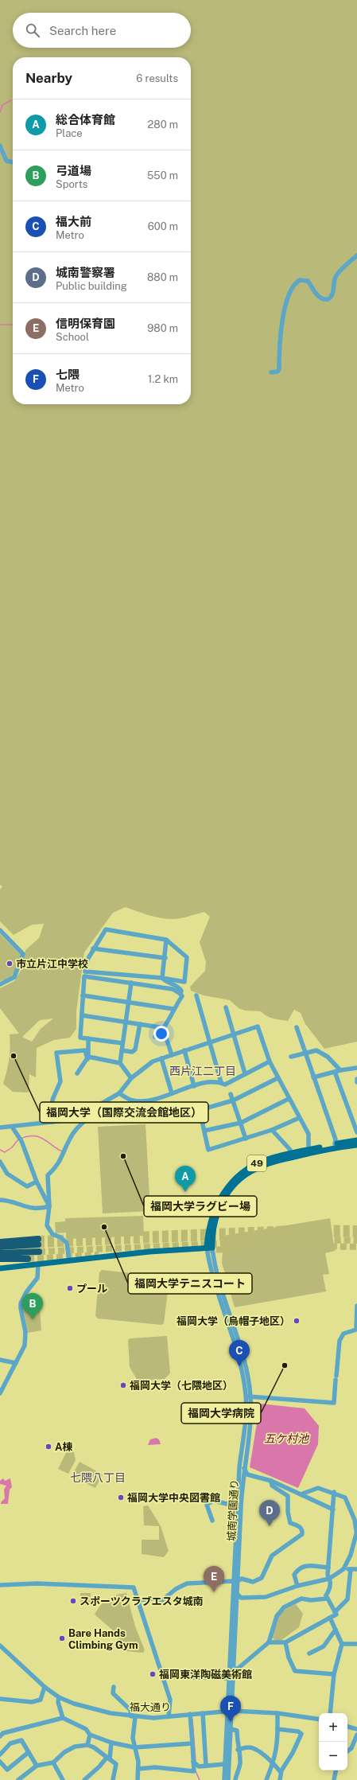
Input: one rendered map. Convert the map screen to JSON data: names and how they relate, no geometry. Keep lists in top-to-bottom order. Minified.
{"streets":{"main road":["49"],"street":["城南学園通り","福大通り"]},"crossings":[["49","城南学園通り"],["城南学園通り","福大通り"]],"districts":["西片江二丁目","七隈八丁目"],"water":["五ケ村池"],"places":["市立片江中学校","福岡大学（国際交流会館地区）","福岡大学ラグビー場","福岡大学テニスコート","プール","福岡大学（烏帽子地区）","福岡大学病院","福岡大学（七隈地区）","A棟","福岡大学中央図書館","スポーツクラブエスタ城南","Bare Hands Climbing Gym","福岡東洋陶磁美術館"],"page":{"search":"Search here","heading":["Nearby","6 results"],"list":[{"mark":"A","name":"総合体育館","note":"Place","value":"280 m"},{"mark":"B","name":"弓道場","note":"Sports","value":"550 m"},{"mark":"C","name":"福大前","note":"Metro","value":"600 m"},{"mark":"D","name":"城南警察署","note":"Public building","value":"880 m"},{"mark":"E","name":"信明保育園","note":"School","value":"980 m"},{"mark":"F","name":"七隈","note":"Metro","value":"1.2 km"}],"pins":["A","B","C","D","E","F"],"map_buttons":["+","−"]}}
